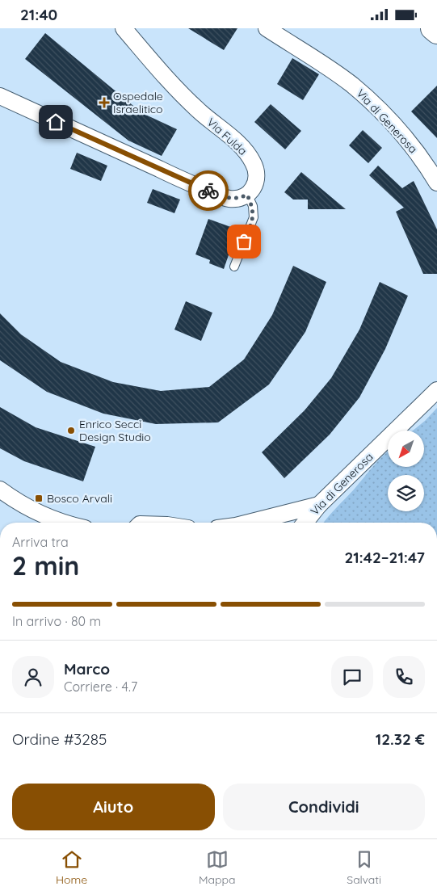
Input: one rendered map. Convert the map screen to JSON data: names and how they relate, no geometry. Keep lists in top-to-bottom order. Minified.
{"streets":{"street":["Via di Generosa","Via Fulda"]},"places":{"health":["Ospedale Israelitico"],"other":["Enrico Secci Design Studio"],"transit":["Bosco Arvali"]},"north":"bottom left","page":{"status":"21:40","heading":["2 min","Arriva tra","21:42–21:47"],"panel":["Marco","Corriere · 4.7","Ordine #3285","12.32 €"],"bar":"In arrivo · 80 m","buttons":["Aiuto","Condividi"],"tabs":["Home","Mappa","Salvati"]}}
